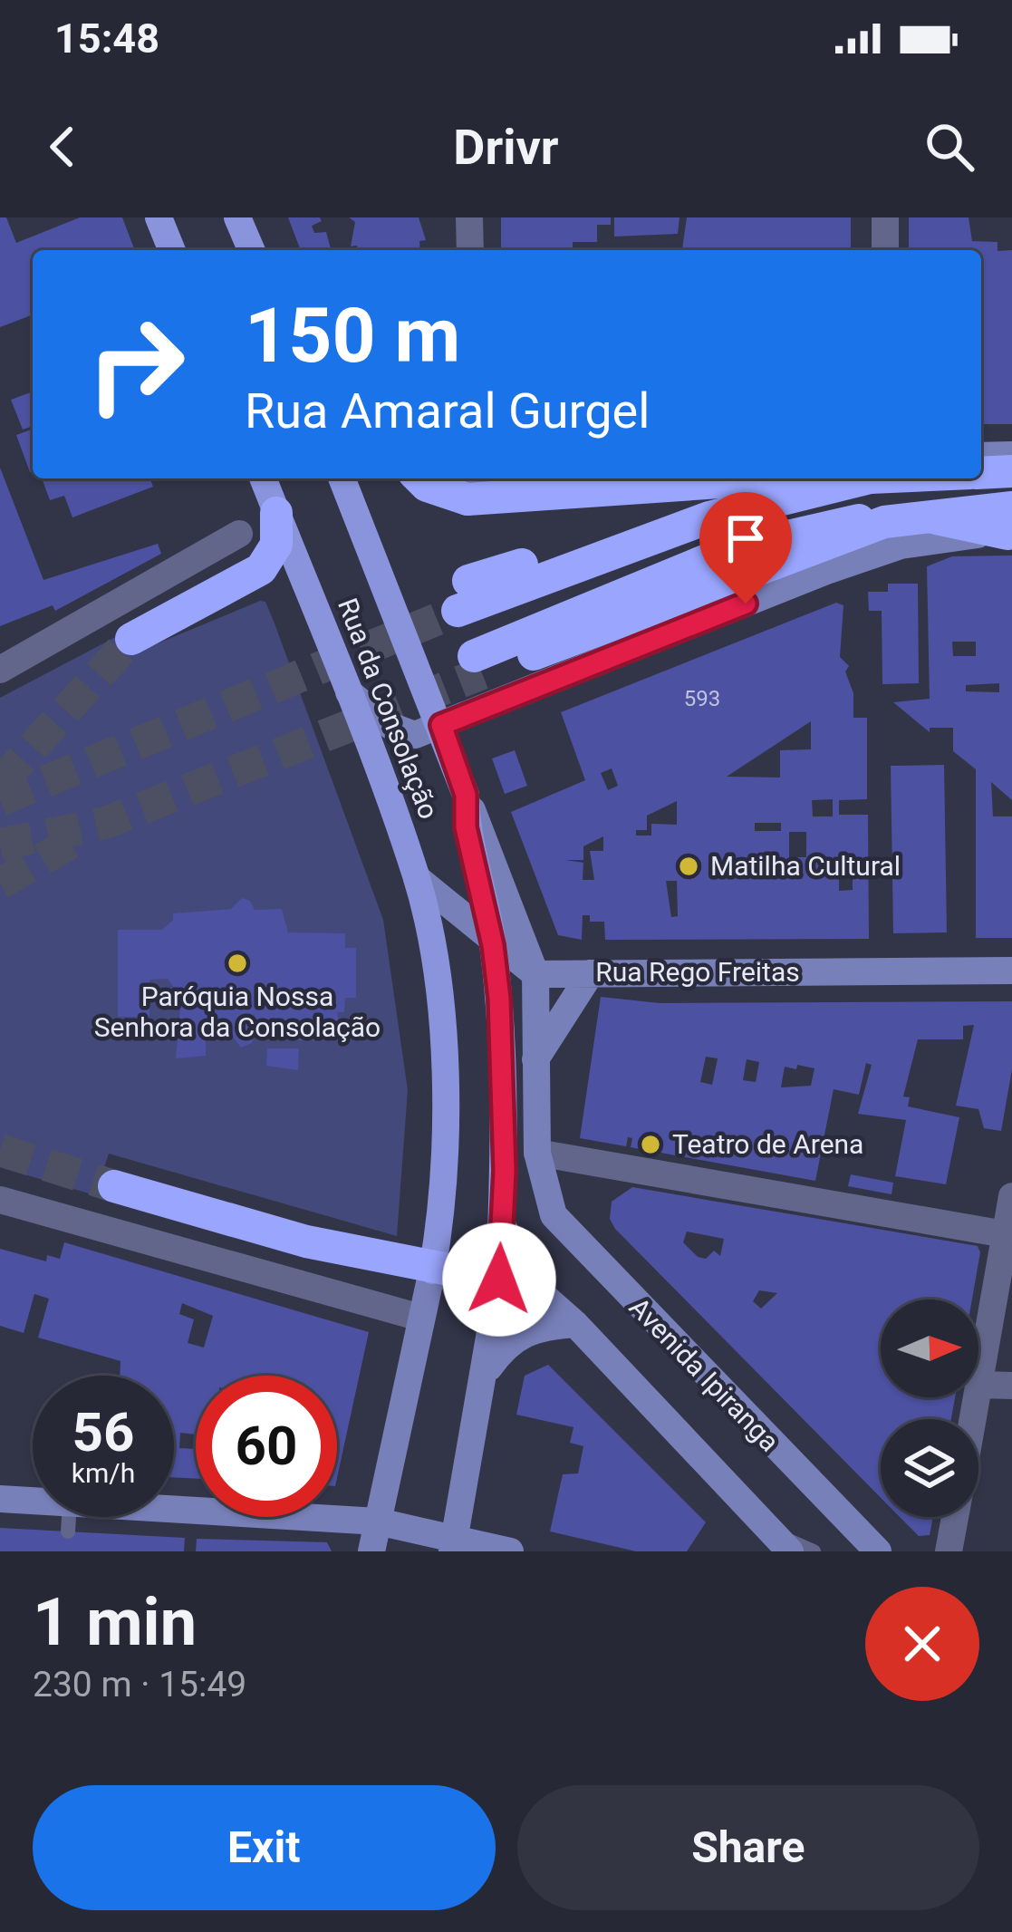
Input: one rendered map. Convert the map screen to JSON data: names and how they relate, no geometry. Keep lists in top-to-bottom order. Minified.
{"streets":{"main road":["Rua da Consolação","Rua Rego Freitas","Avenida Ipiranga"]},"crossings":[["Rua da Consolação","Rua Rego Freitas"],["Rua da Consolação","Avenida Ipiranga"]],"places":["Matilha Cultural","Paróquia Nossa Senhora da Consolação","Teatro de Arena"],"house_numbers":["593"],"north":"right","page":{"status":"15:48","header":"Drivr","turn":["150 m","Rua Amaral Gurgel"],"speed":"56 km/h","limit":"60","heading":["1 min","230 m · 15:49"],"buttons":["Exit","Share"]}}
